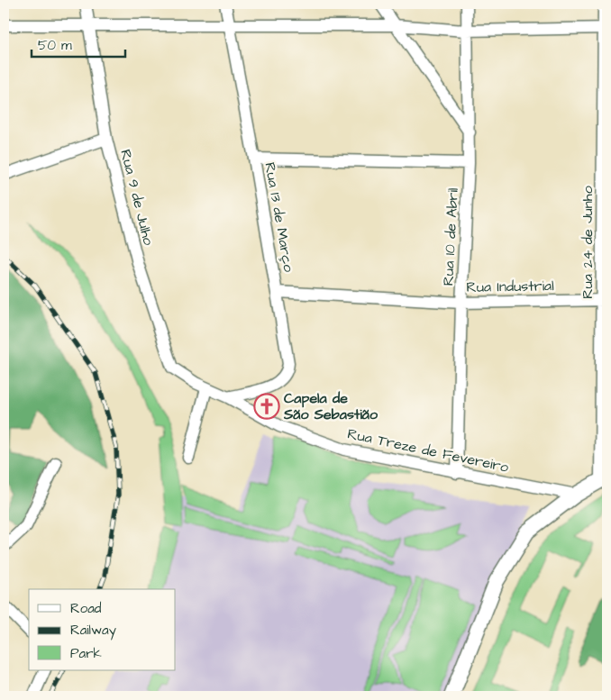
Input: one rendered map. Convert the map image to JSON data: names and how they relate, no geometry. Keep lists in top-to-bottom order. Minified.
{"streets":{"street":["Rua 9 de Julho","Rua 13 de Março","Rua 10 de Abril","Rua 24 de Junho","Rua Industrial","Rua Treze de Fevereiro"]},"crossings":[["Rua 9 de Julho","Rua Treze de Fevereiro"],["Rua 13 de Março","Rua Industrial"],["Rua 13 de Março","Rua Treze de Fevereiro"],["Rua 10 de Abril","Rua Industrial"],["Rua 10 de Abril","Rua Treze de Fevereiro"],["Rua 24 de Junho","Rua Industrial"]],"places":{"church":["Capela de São Sebastião"]},"legend":["Road","Railway","Park"],"scale_bar":"50 m"}
